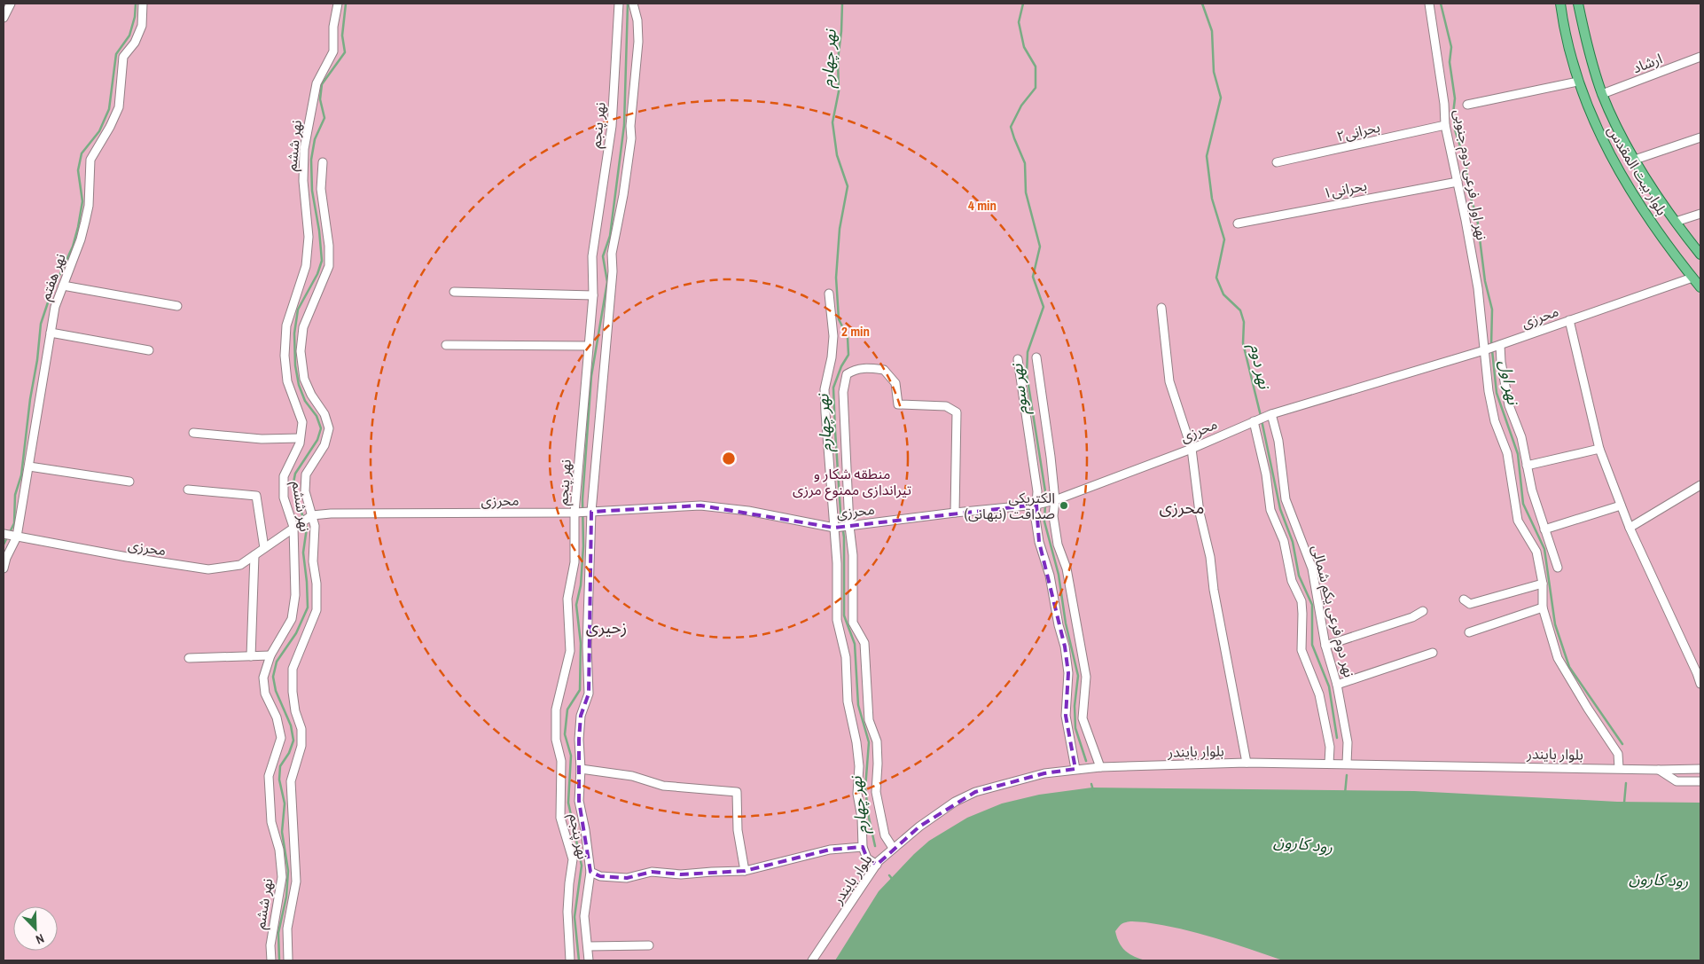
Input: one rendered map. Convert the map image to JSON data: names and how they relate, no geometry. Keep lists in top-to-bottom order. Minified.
{"streets":{"main road":["بلوار بیت المقدس"],"street":["ارشاد","نهر پنجم","بحرانی۲","نهر ششم","نهر اول فرعی دوم جنوبی","بحرانی۱","نهر هفتم","محرزی","نهر دوم فرعی یکم شمالی","بلوار بایندر"]},"crossings":[["ارشاد","بلوار بیت المقدس"],["نهر پنجم","محرزی"],["بحرانی۲","نهر اول فرعی دوم جنوبی"],["نهر ششم","محرزی"],["بلوار بیت المقدس","محرزی"],["نهر اول فرعی دوم جنوبی","بحرانی۱"],["نهر اول فرعی دوم جنوبی","محرزی"],["نهر اول فرعی دوم جنوبی","بلوار بایندر"],["نهر هفتم","محرزی"],["محرزی","نهر دوم فرعی یکم شمالی"],["نهر دوم فرعی یکم شمالی","بلوار بایندر"]],"districts":["محرزی","زحیری"],"water":["نهر چهارم","نهر دوم","نهر اول","نهر سوم","رود کارون"],"parks":["منطقه شکار و تیراندازی ممنوع مرزی"],"places":["الکتریکی صداقت (نبهانی)"],"north":"bottom right","rings":["4 min","2 min"]}
